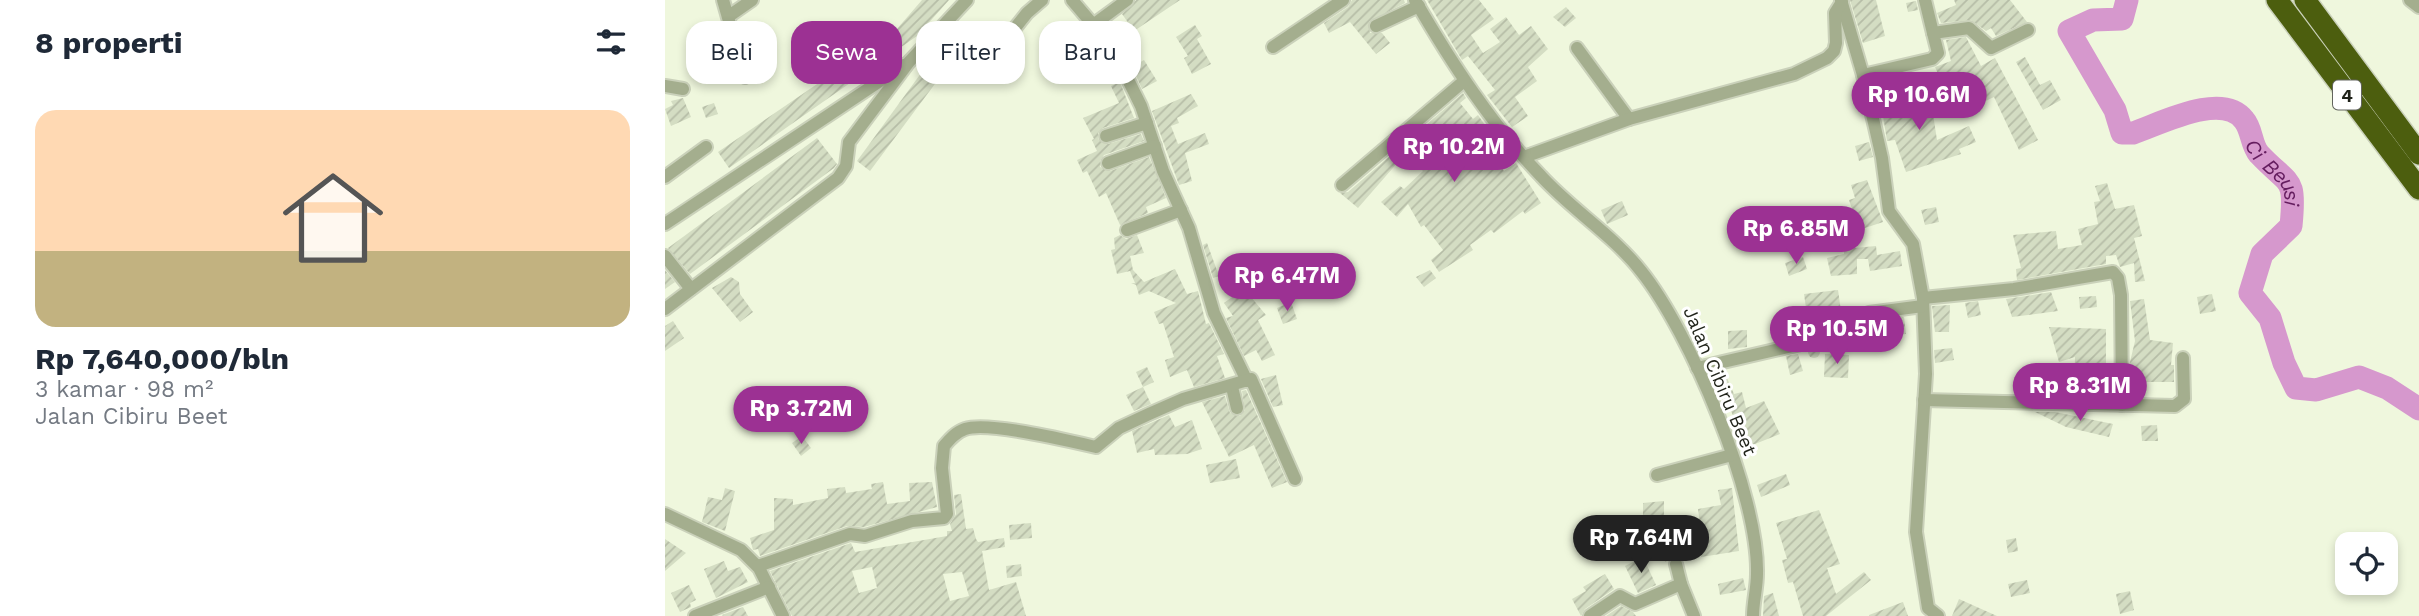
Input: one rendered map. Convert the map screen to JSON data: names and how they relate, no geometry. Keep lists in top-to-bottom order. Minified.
{"streets":{"highway":["4"],"street":["Jalan Cibiru Beet"]},"water":["Ci Beusi"],"page":{"heading":"8 properti","chip":["Beli","Sewa","Filter","Baru"],"price":["Rp 10.6M","Rp 10.2M","Rp 6.85M","Rp 6.47M","Rp 10.5M","Rp 8.31M","Rp 3.72M","Rp 7.64M"],"list":[{"name":"Rp 7,640,000/bln","note":"3 kamar · 98 m² · Jalan Cibiru Beet"}]}}
